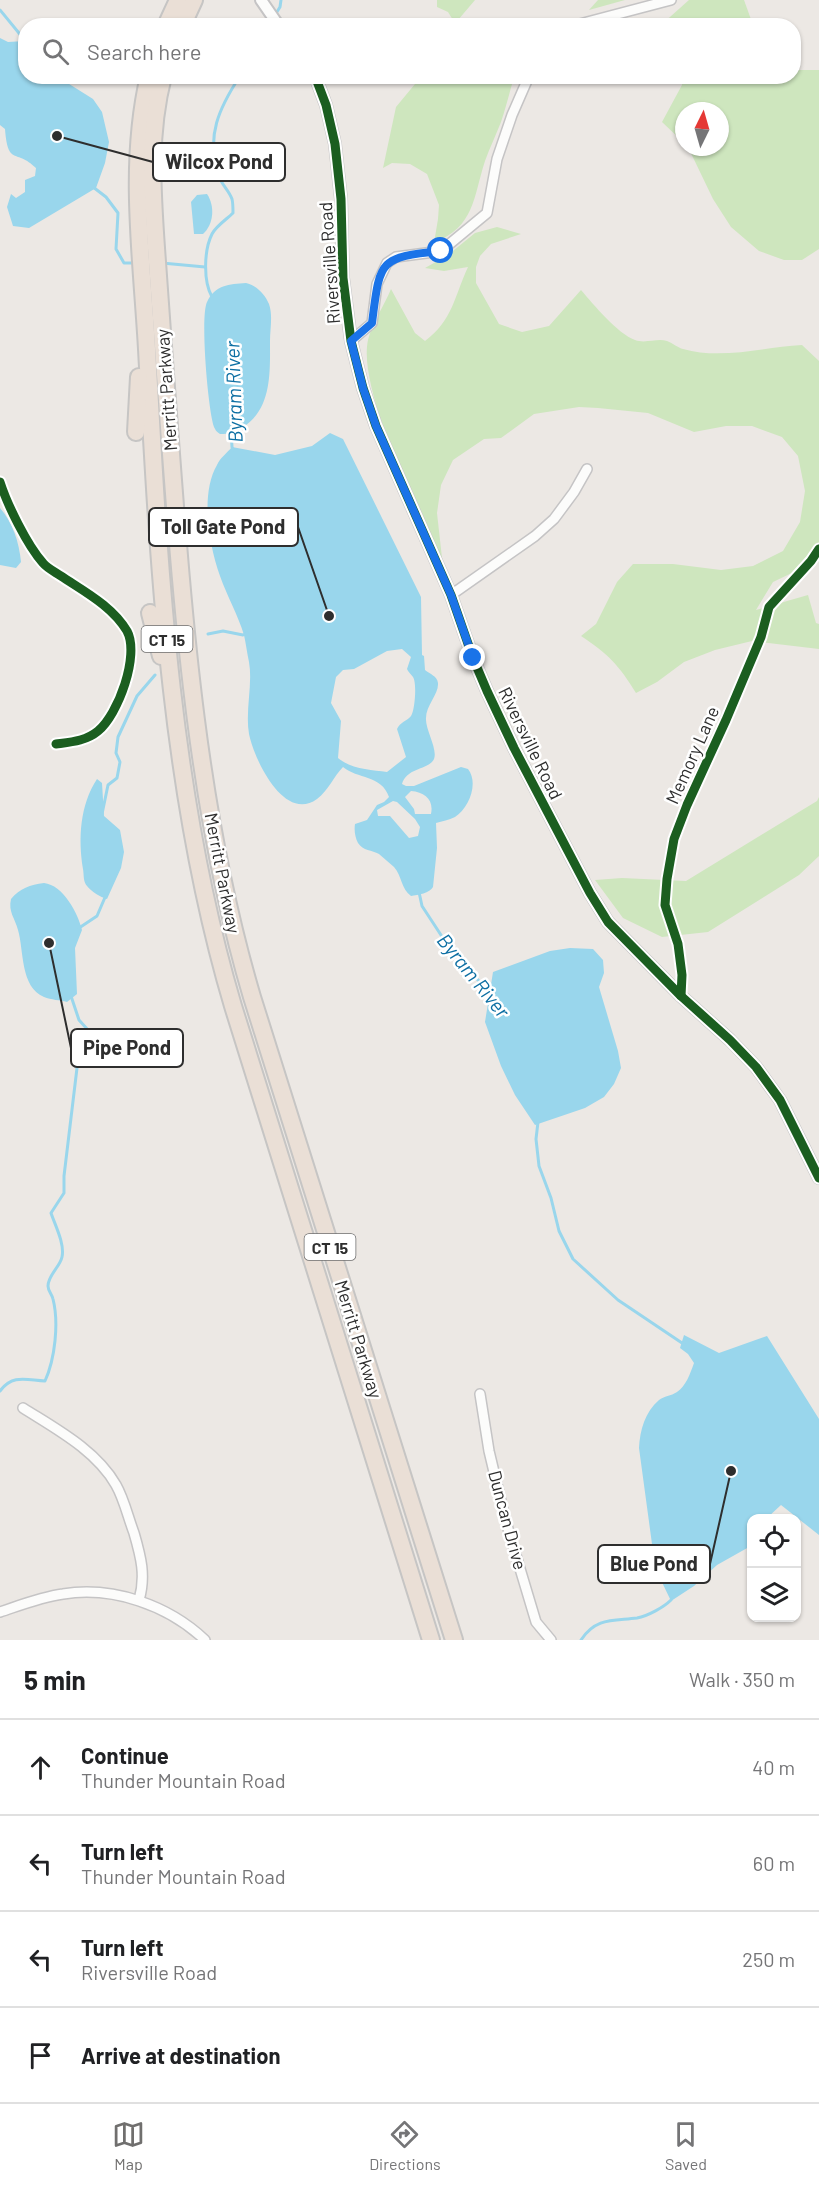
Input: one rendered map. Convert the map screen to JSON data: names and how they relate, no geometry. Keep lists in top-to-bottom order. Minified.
{"streets":{"highway":["Merritt Parkway","CT 15"],"street":["Riversville Road","Memory Lane","Duncan Drive"]},"crossings":[["Riversville Road","Memory Lane"]],"water":["Byram River"],"places":["Wilcox Pond","Toll Gate Pond","Pipe Pond","Blue Pond"],"north":"top","page":{"search":"Search here","heading":["5 min","Walk · 350 m"],"list":[["Continue","Thunder Mountain Road","40 m"],["Turn left","Thunder Mountain Road","60 m"],["Turn left","Riversville Road","250 m"],"Arrive at destination"],"nav":["Map","Directions","Saved"]}}
